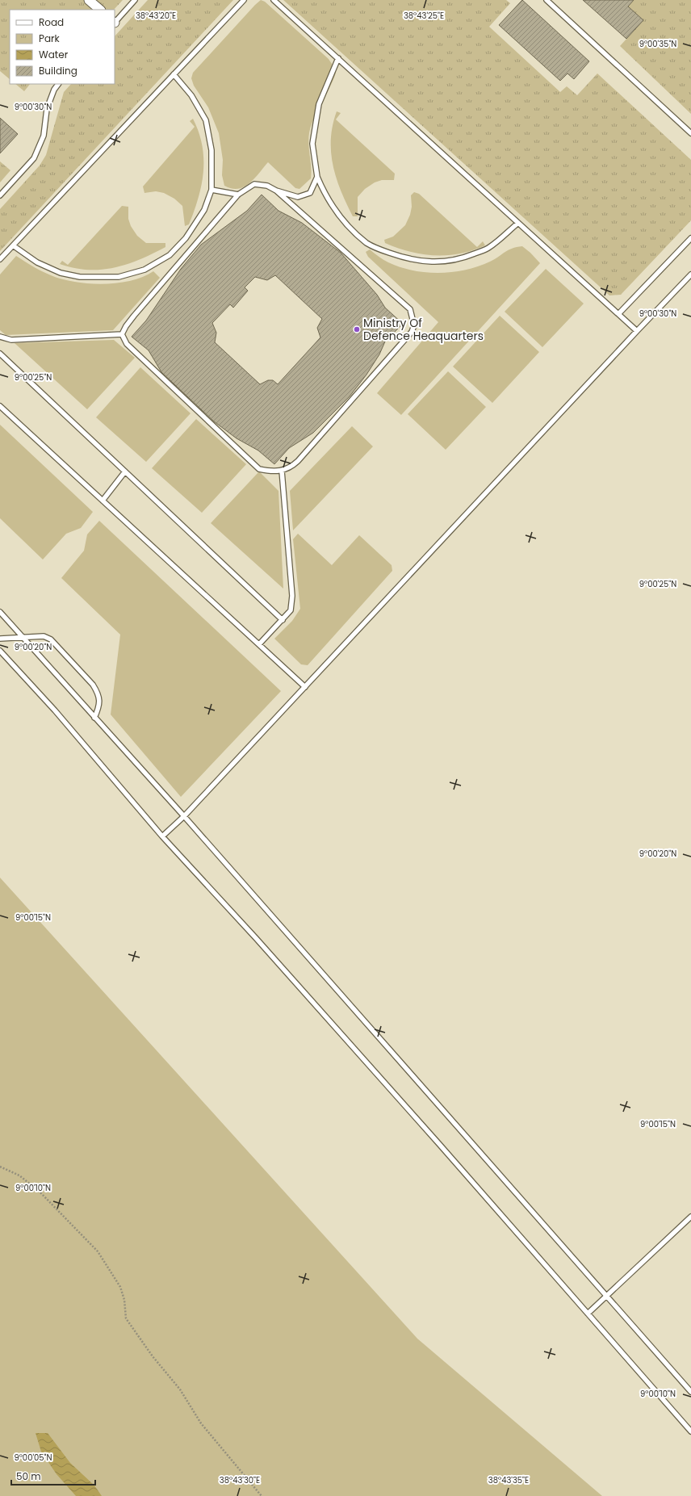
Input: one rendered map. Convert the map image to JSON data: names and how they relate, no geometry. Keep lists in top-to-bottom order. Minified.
{"places":["Ministry Of Defence Heaquarters"],"legend":["Road","Park","Water","Building"],"scale_bar":"50 m","coordinates":["38°43'20\"E","38°43'25\"E","9°00'35\"N","9°00'30\"N","9°00'25\"N","9°00'20\"N","9°00'15\"N","9°00'10\"N","9°00'05\"N","38°43'30\"E","38°43'35\"E"]}
